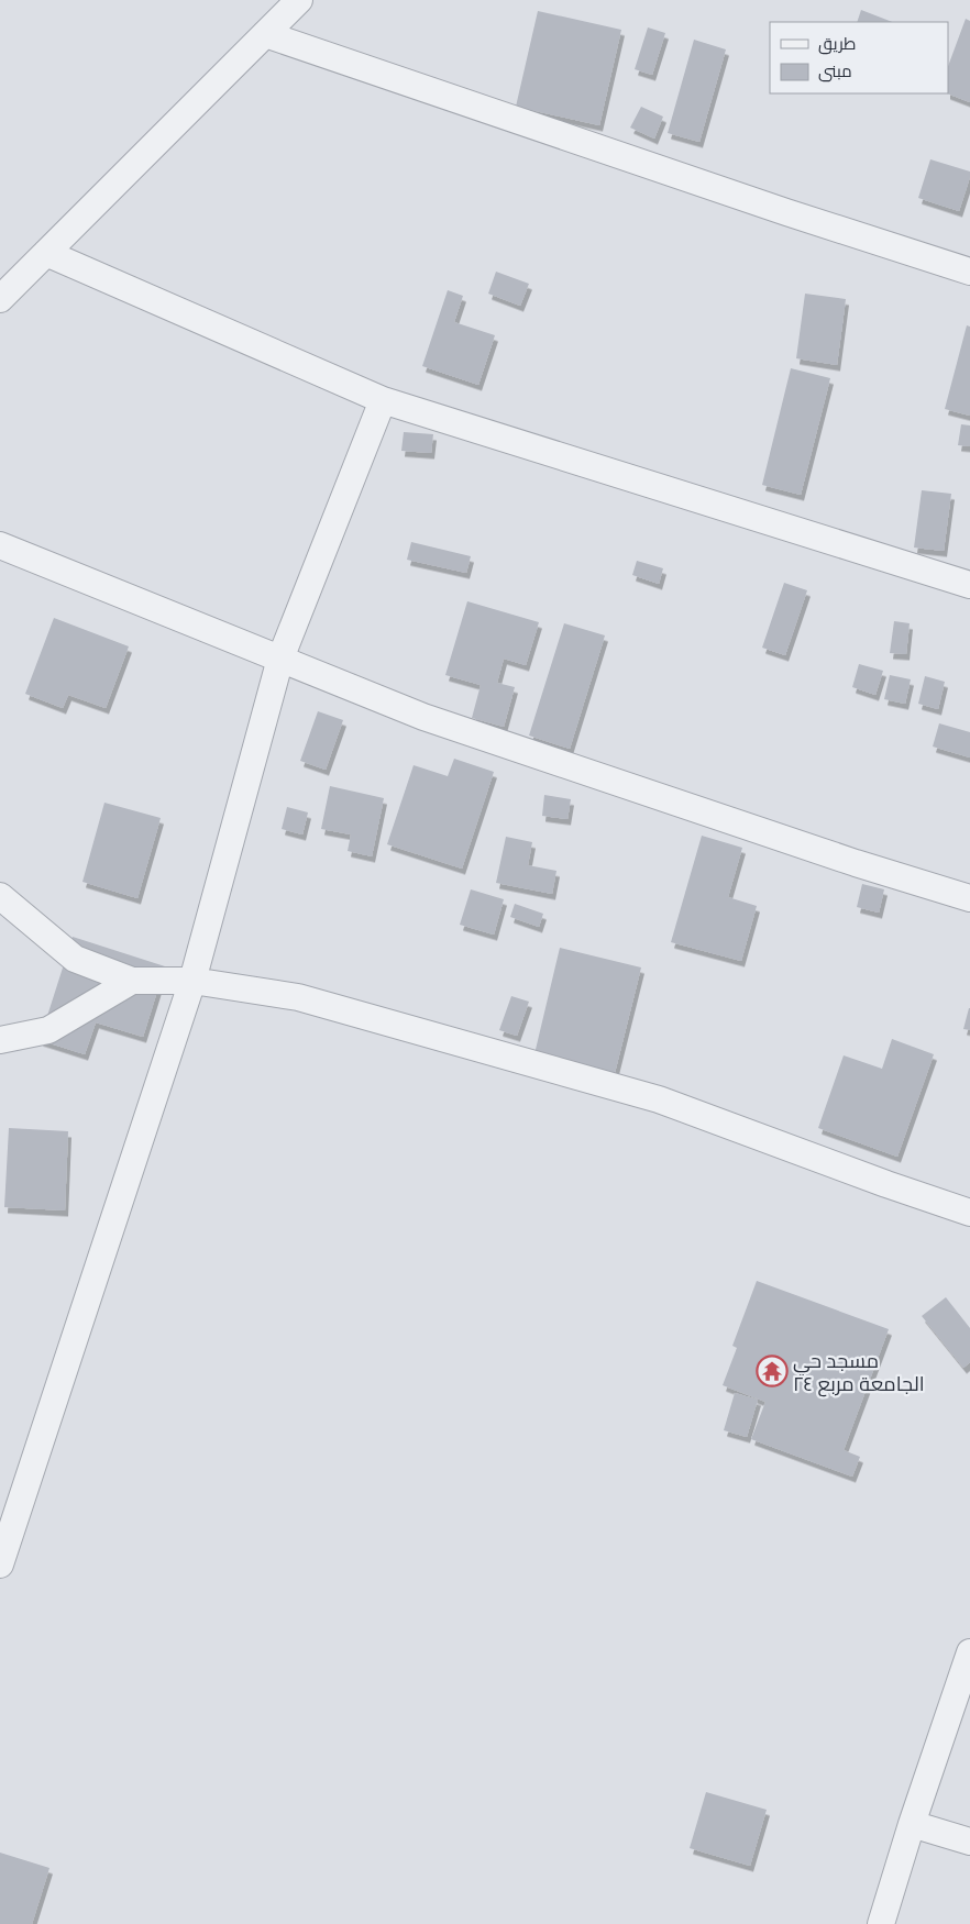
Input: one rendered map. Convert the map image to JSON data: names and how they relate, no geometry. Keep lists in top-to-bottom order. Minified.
{"places":{"temple":["مسجد حي الجامعة مربع ٢٤"]},"legend":["طريق","مبنى"]}
